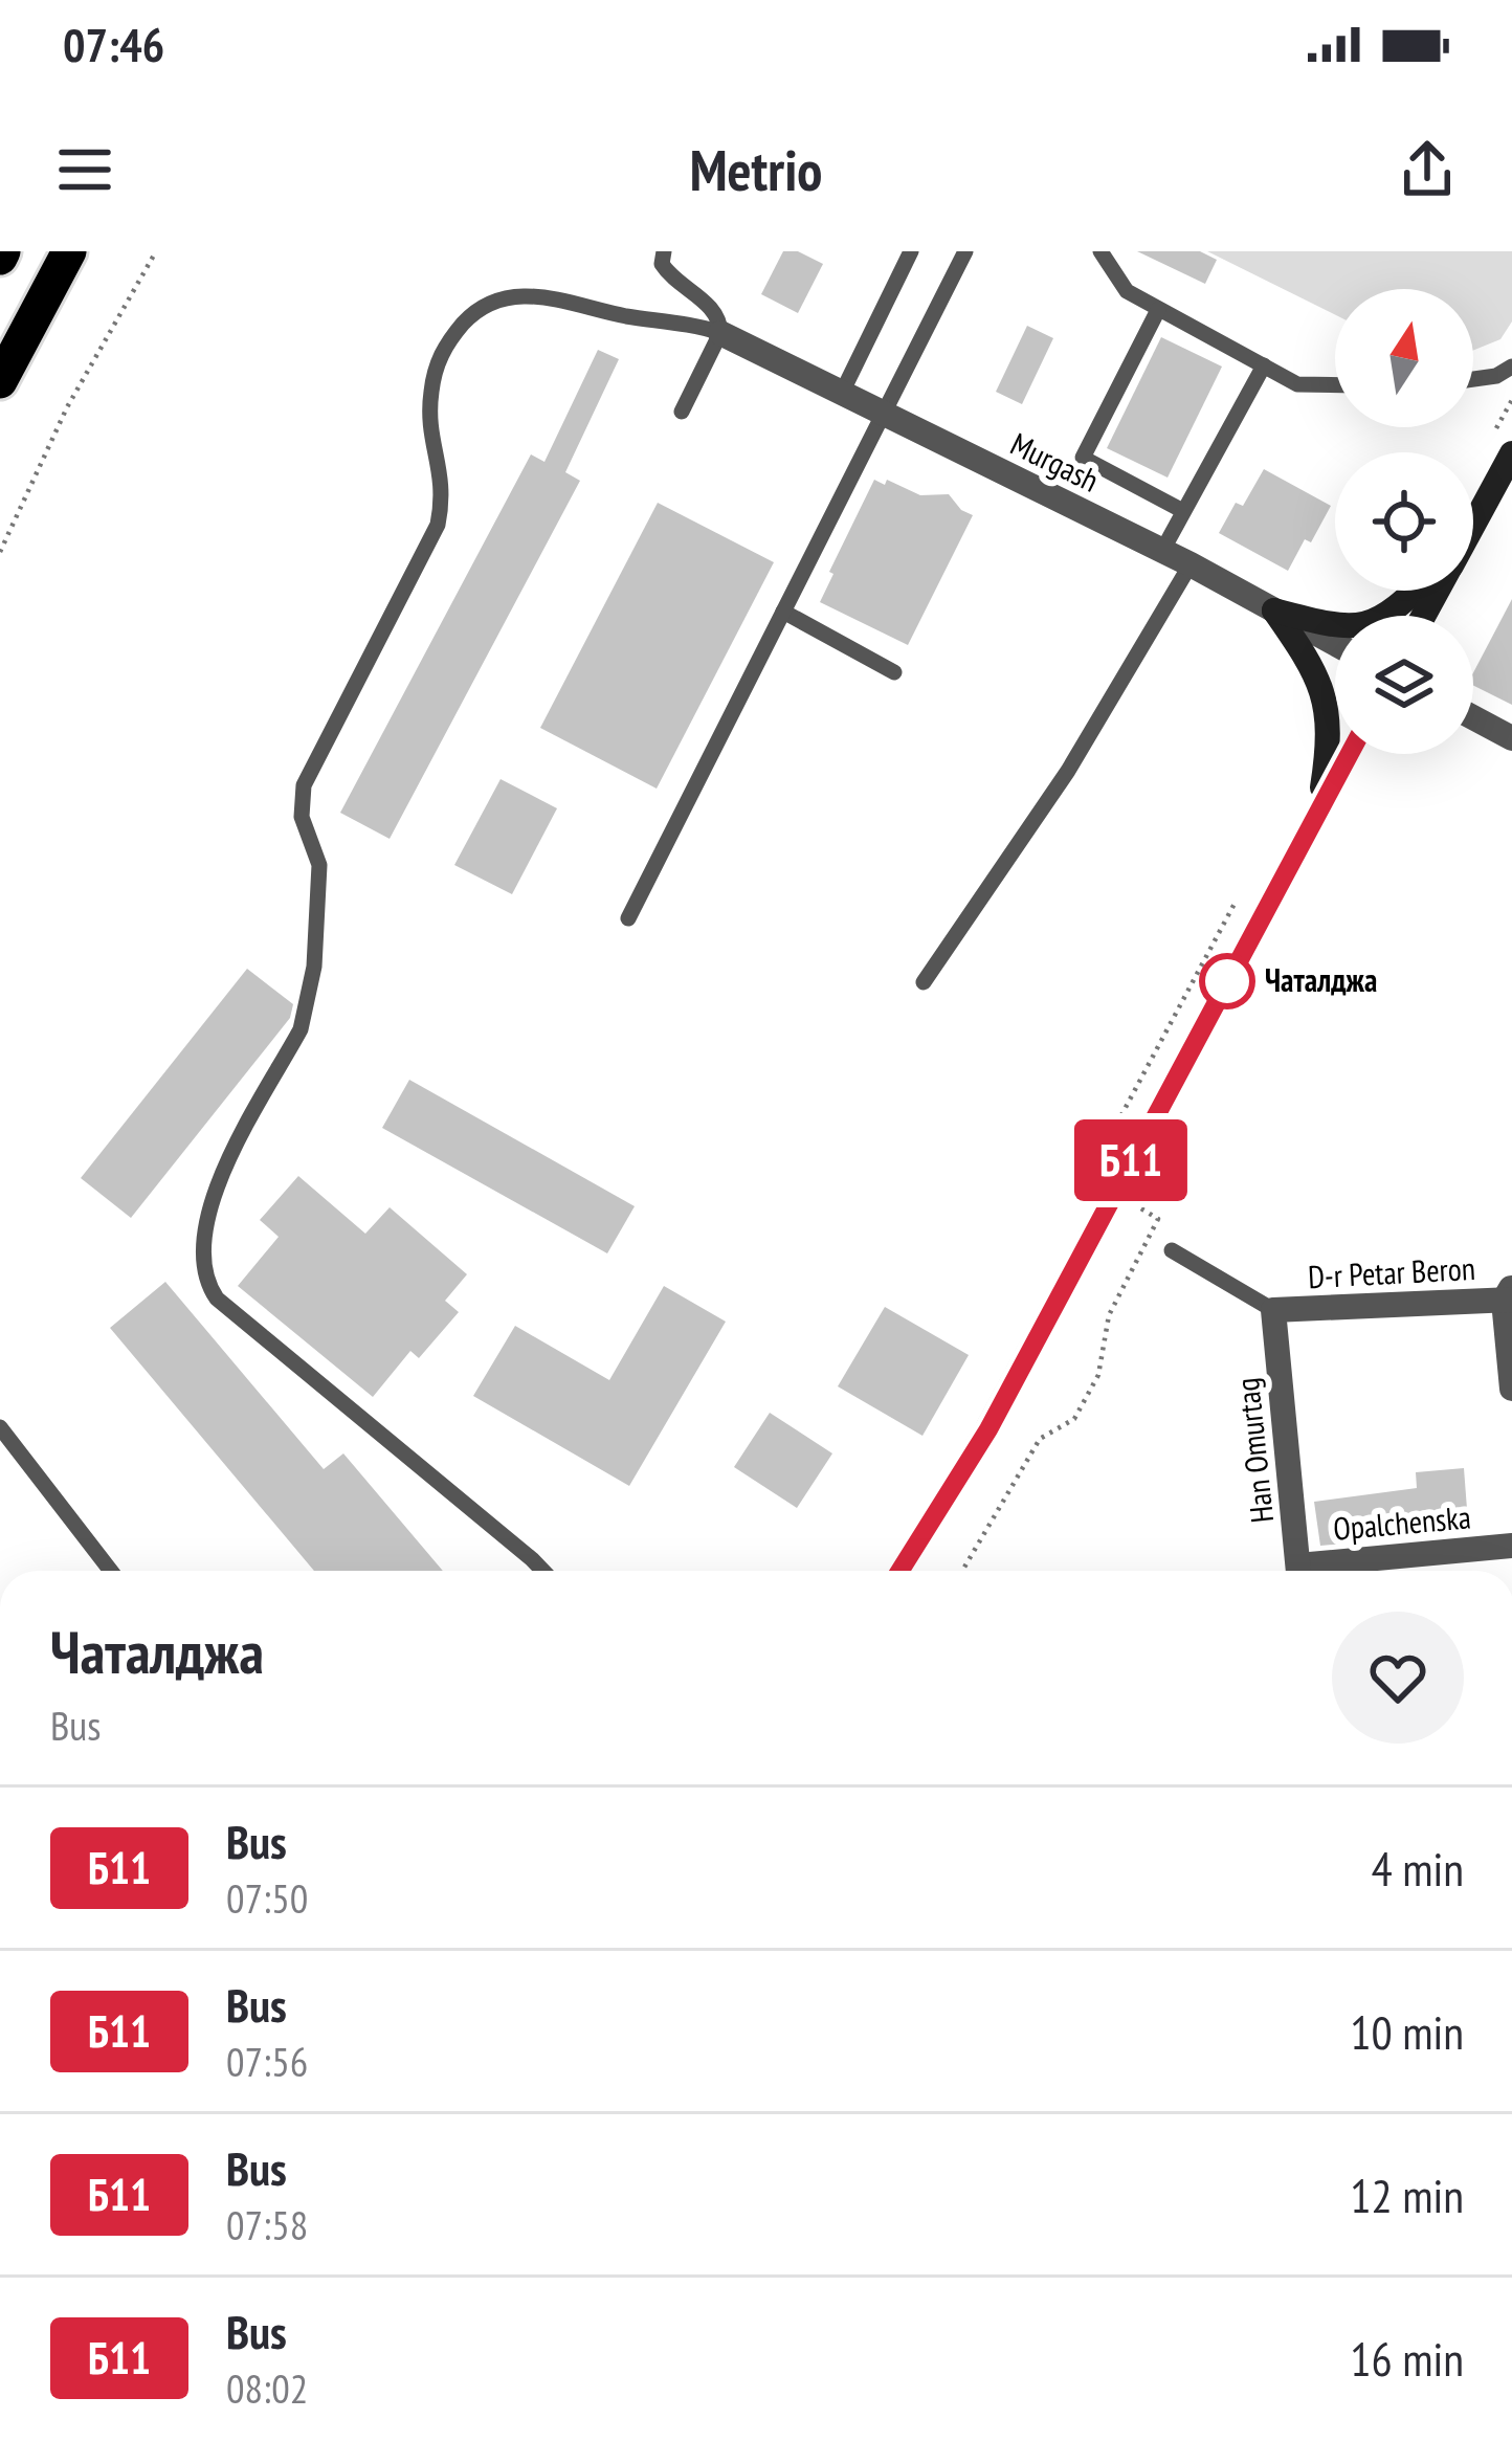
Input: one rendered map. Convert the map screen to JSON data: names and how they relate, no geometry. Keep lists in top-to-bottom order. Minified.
{"streets":{"street":["Murgash","D-r Petar Beron","Han Omurtag","Opalchenska"]},"crossings":[["D-r Petar Beron","Han Omurtag"]],"places":["Чаталджа"],"lines":["bus line Б11"],"north":"top","page":{"status":"07:46","header":"Metrio","on_map":"Б11","heading":["Чаталджа","Bus"],"list":[{"mark":"Б11","name":"Bus","note":"07:50","value":"4 min"},{"mark":"Б11","name":"Bus","note":"07:56","value":"10 min"},{"mark":"Б11","name":"Bus","note":"07:58","value":"12 min"},{"mark":"Б11","name":"Bus","note":"08:02","value":"16 min"}]}}
